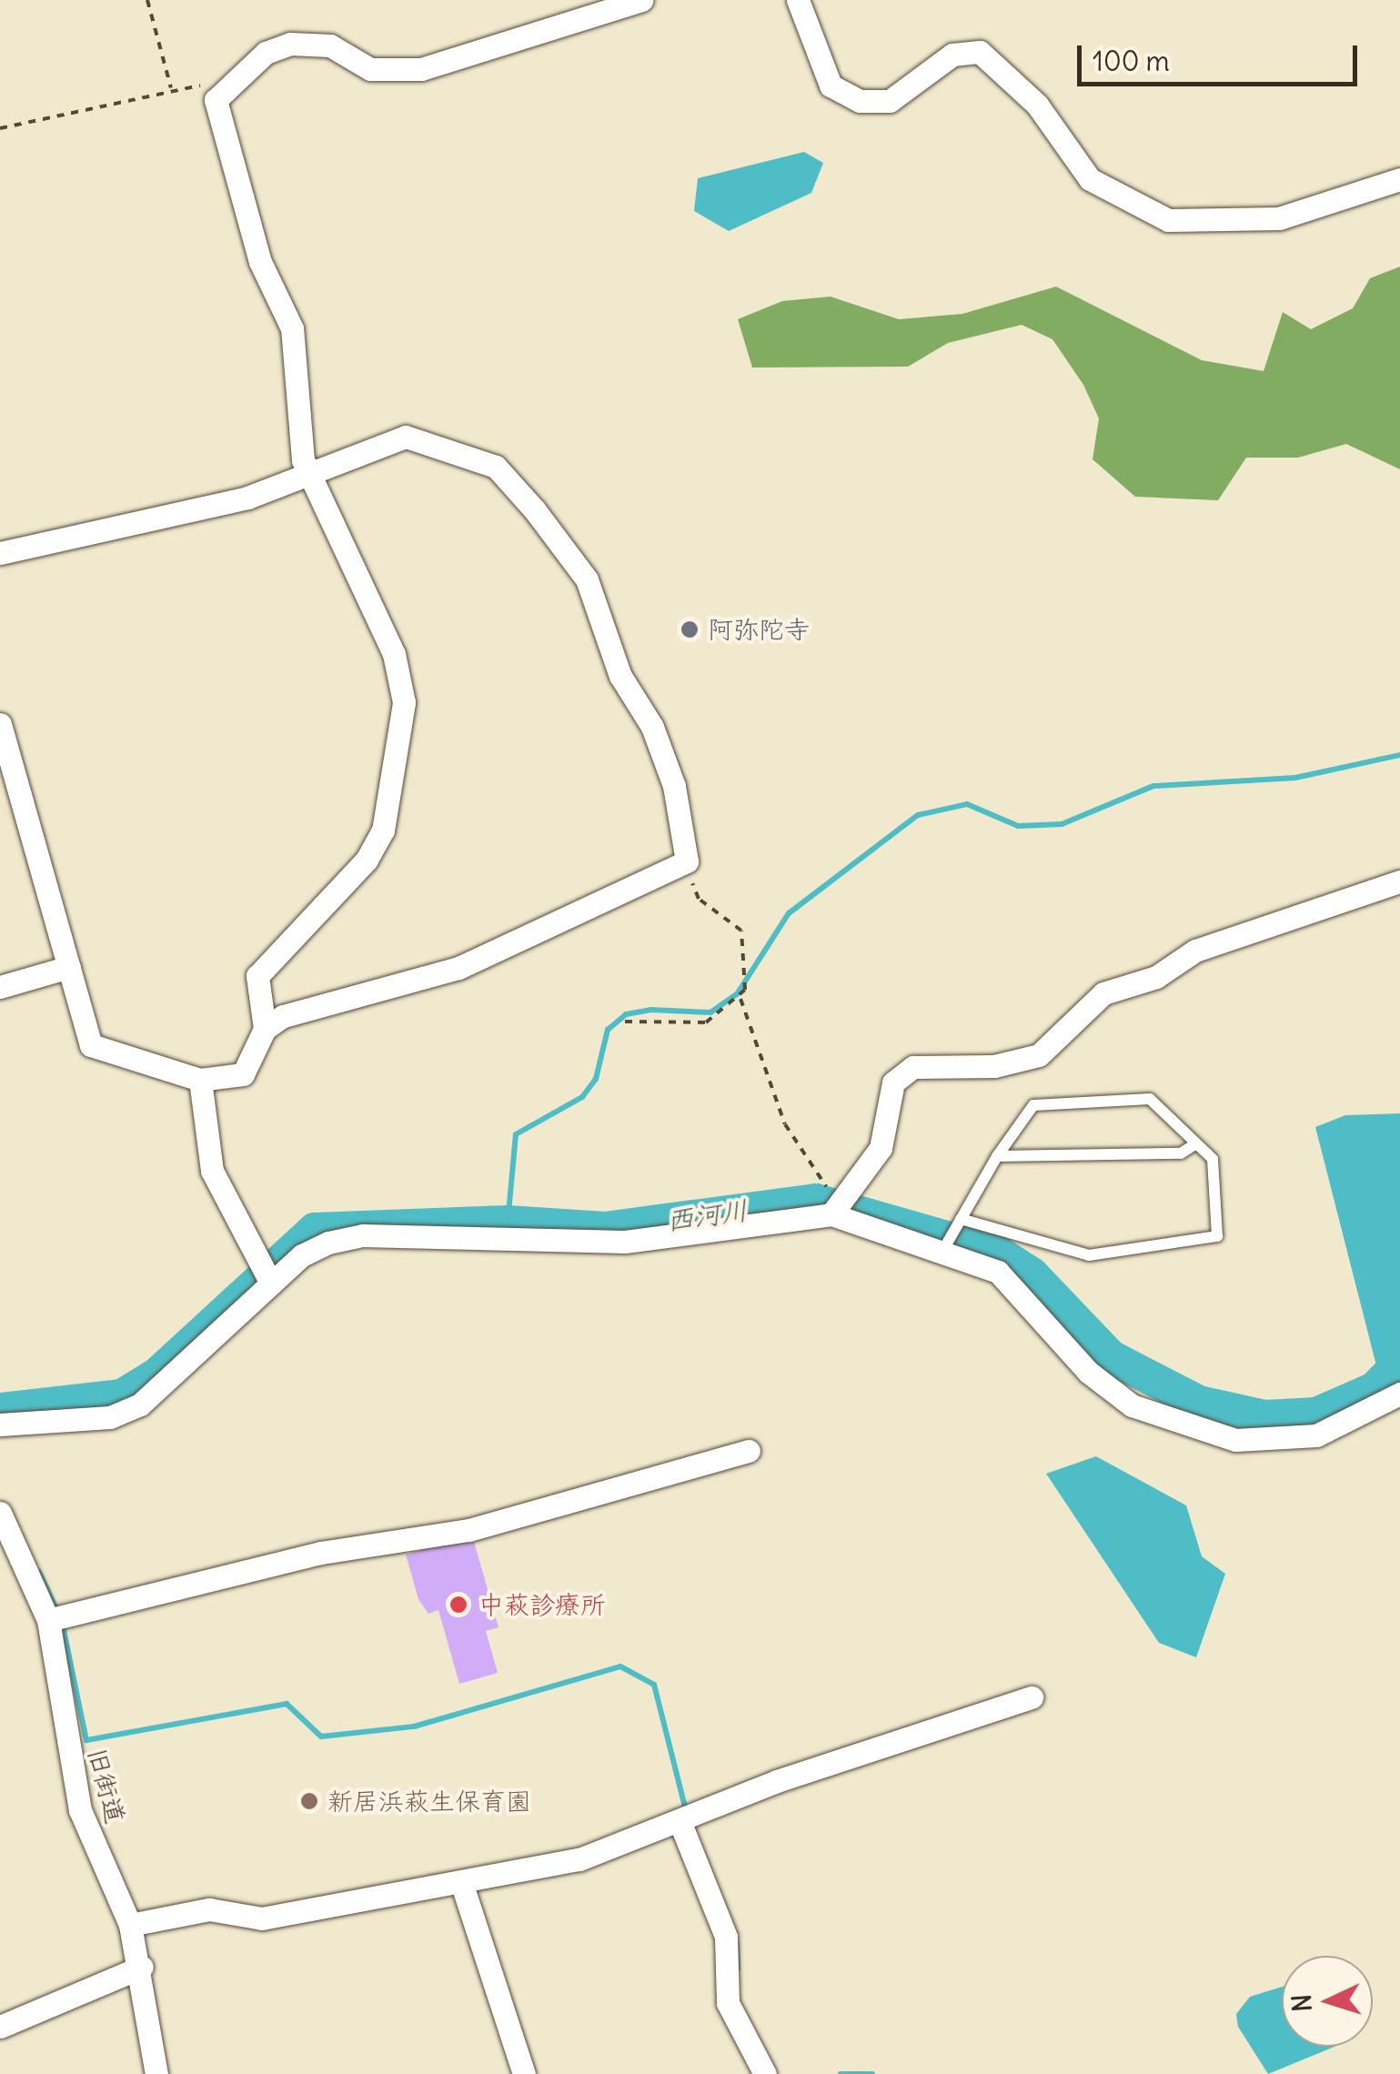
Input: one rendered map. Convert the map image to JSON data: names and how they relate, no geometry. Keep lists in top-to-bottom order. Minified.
{"streets":{"street":["旧街道"]},"water":["西河川"],"places":["阿弥陀寺","中萩診療所","新居浜萩生保育園"],"scale_bar":"100 m","north":"left"}
